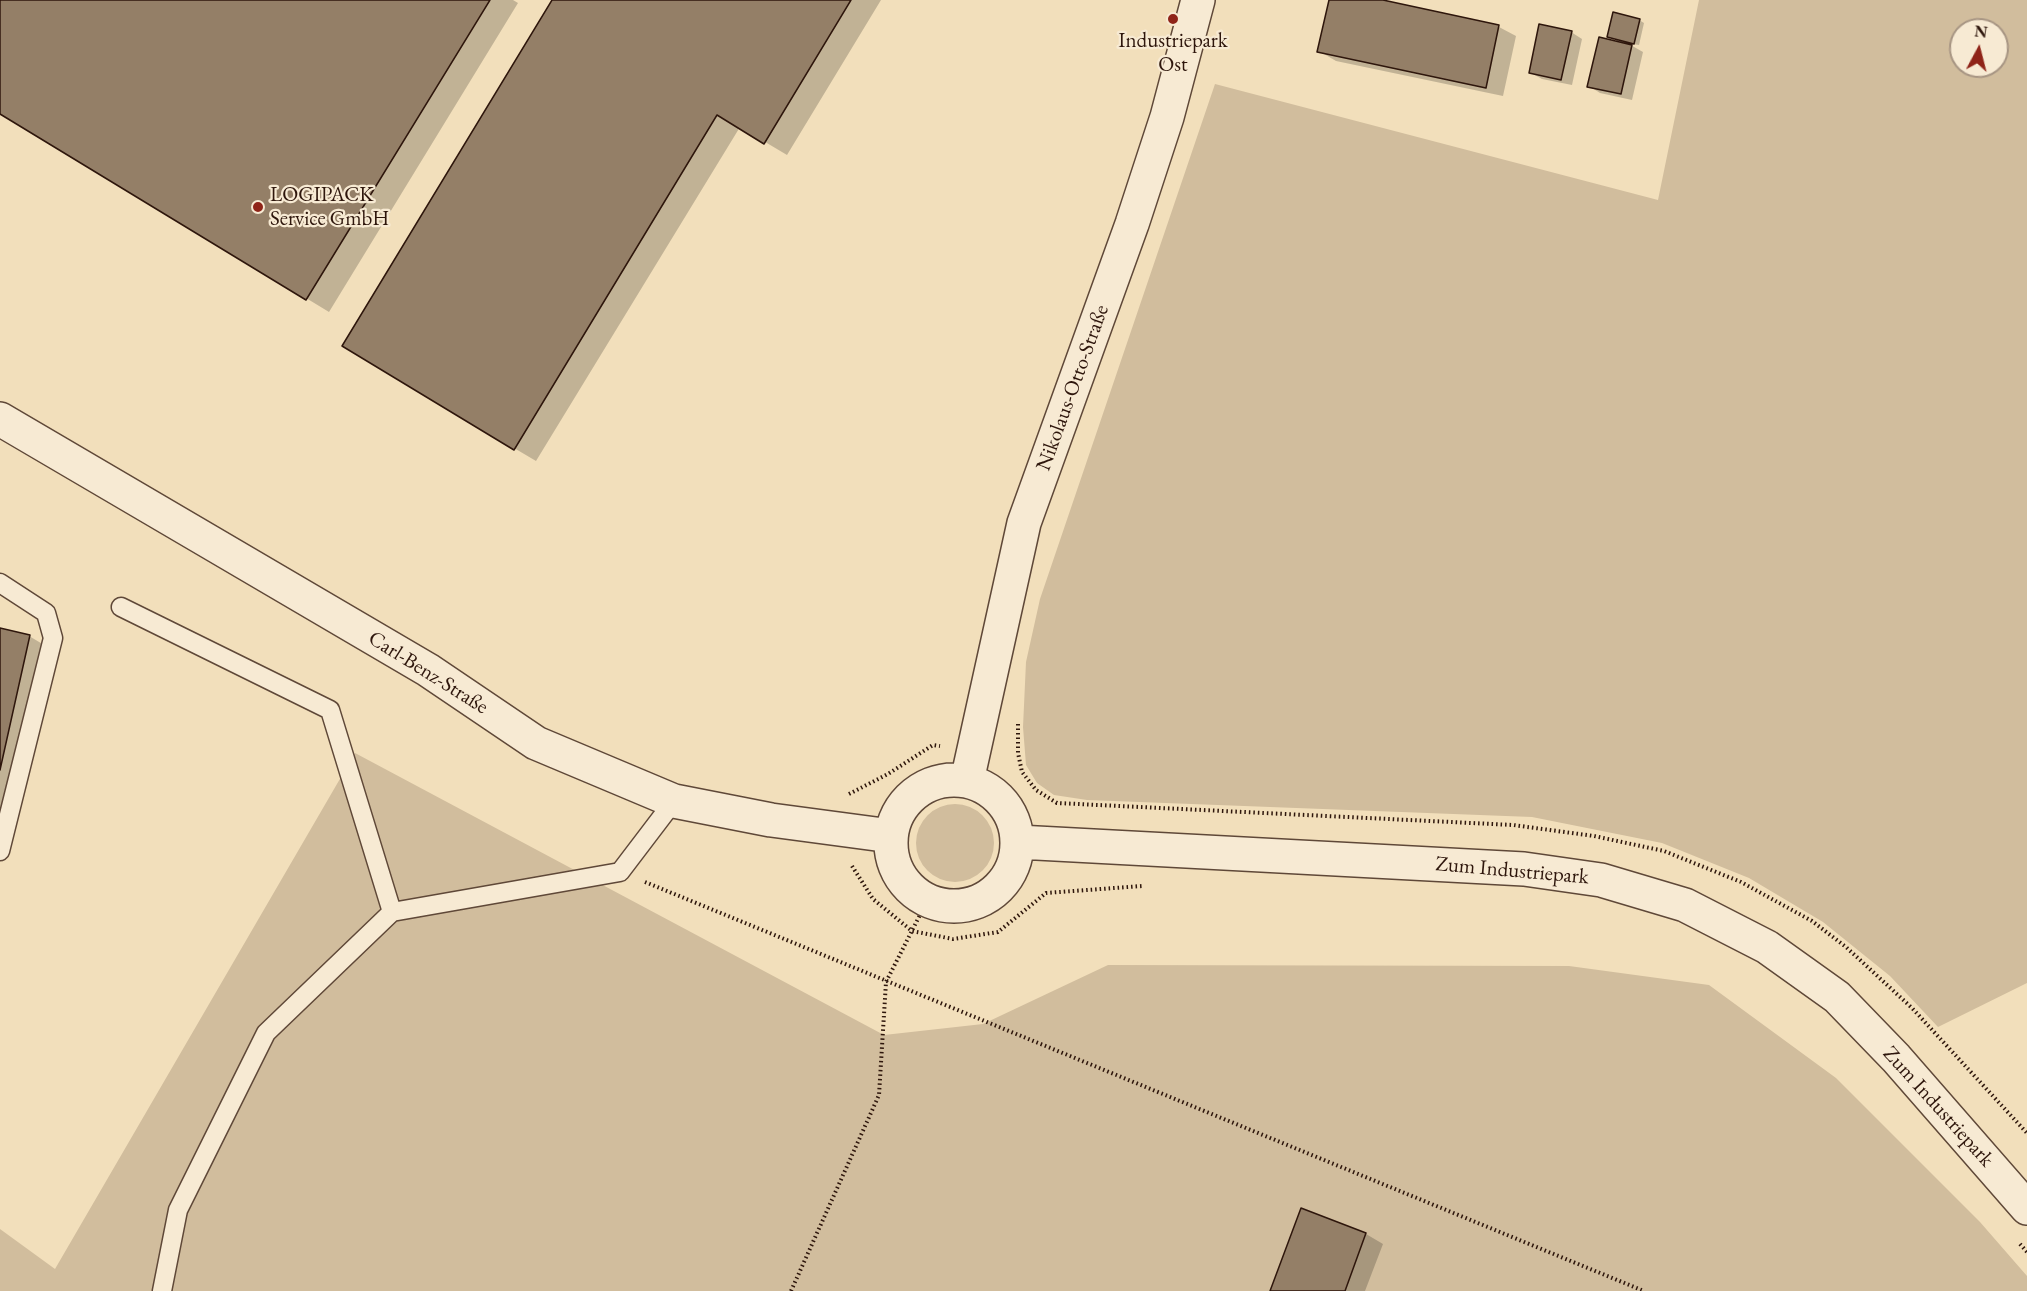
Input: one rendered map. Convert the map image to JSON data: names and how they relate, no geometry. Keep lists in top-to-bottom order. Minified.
{"streets":{"street":["Nikolaus-Otto-Straße","Carl-Benz-Straße","Zum Industriepark"]},"crossings":[["Nikolaus-Otto-Straße","Carl-Benz-Straße"],["Nikolaus-Otto-Straße","Zum Industriepark"],["Carl-Benz-Straße","Zum Industriepark"]],"places":["Industriepark Ost","LOGIPACK Service GmbH"],"north":"top"}
